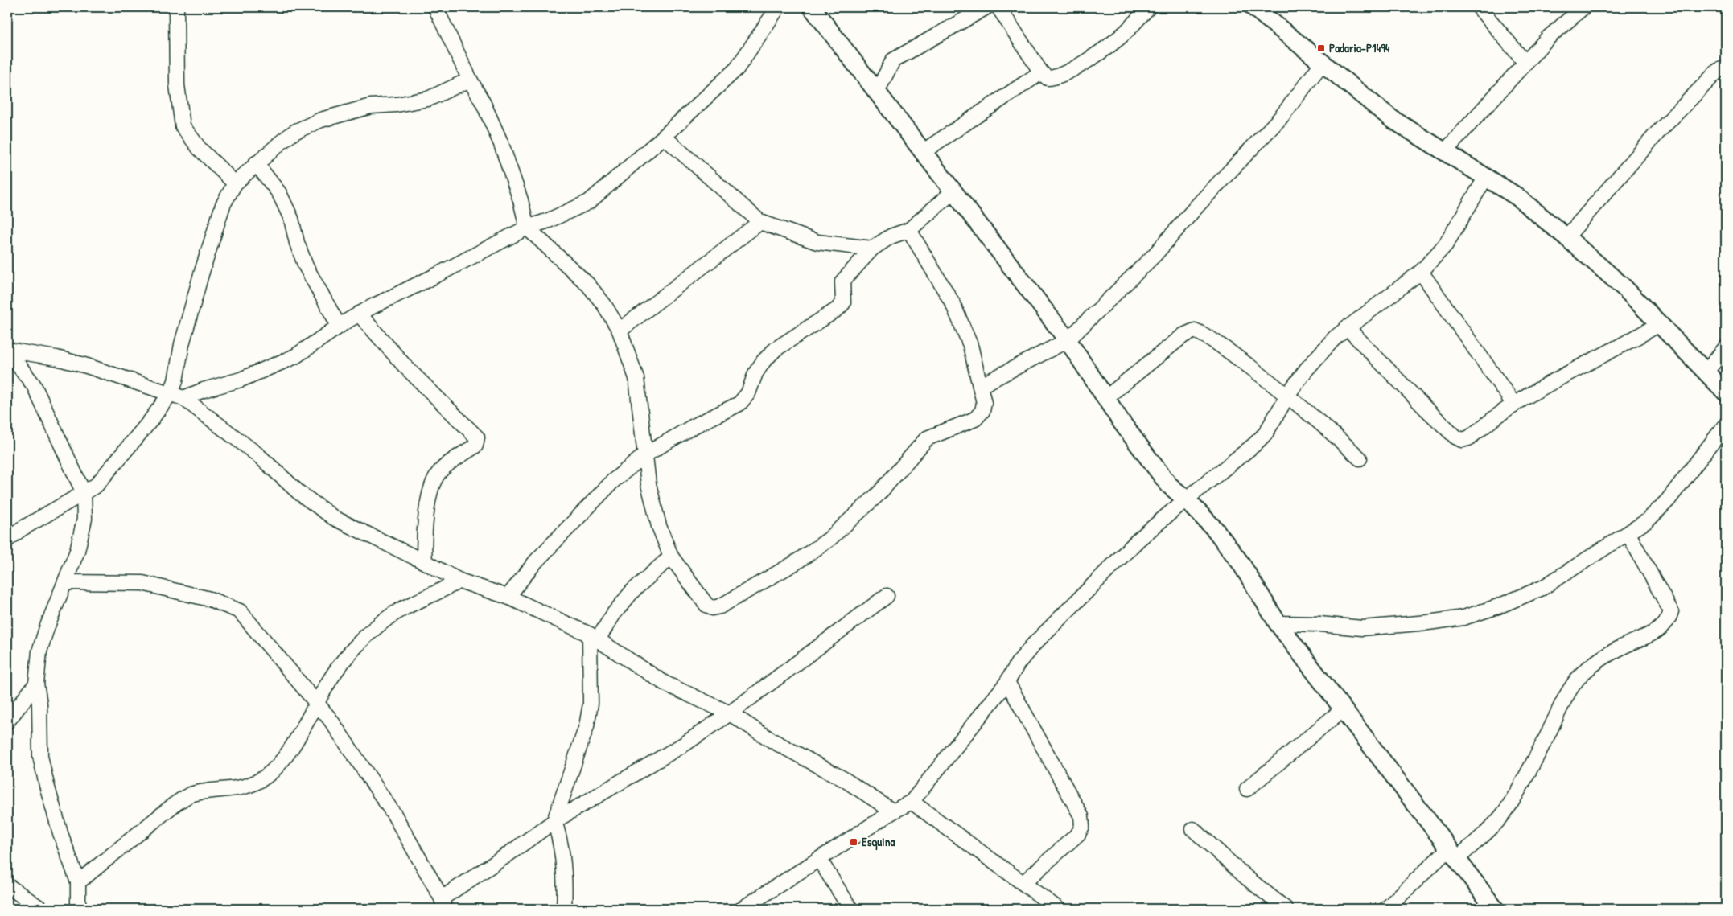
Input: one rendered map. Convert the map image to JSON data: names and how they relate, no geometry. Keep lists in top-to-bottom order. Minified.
{"places":{"transit":["Padaria-P1494","Esquina"]}}
